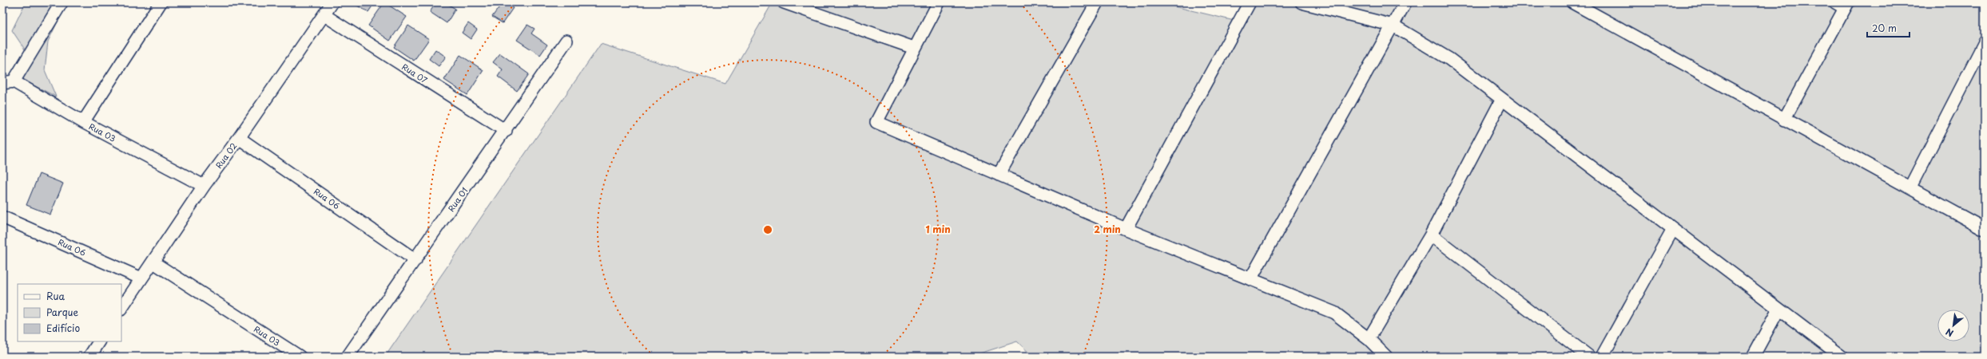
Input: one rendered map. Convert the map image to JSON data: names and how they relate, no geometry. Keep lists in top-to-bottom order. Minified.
{"streets":{"street":["Rua 07","Rua 03","Rua 02","Rua 06","Rua 01"]},"crossings":[["Rua 07","Rua 02"],["Rua 07","Rua 01"],["Rua 03","Rua 02"],["Rua 02","Rua 06"],["Rua 06","Rua 01"]],"legend":["Rua","Parque","Edifício"],"scale_bar":"20 m","north":"bottom left","rings":["1 min","2 min"]}
